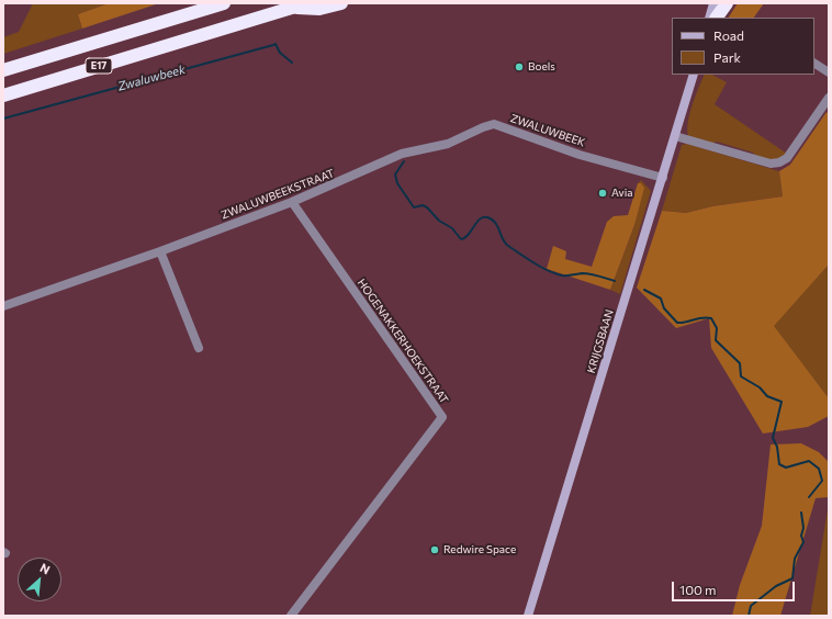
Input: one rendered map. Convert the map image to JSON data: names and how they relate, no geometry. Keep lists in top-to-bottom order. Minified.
{"streets":{"highway":["E17"],"main road":["KRIJGSBAAN"],"street":["ZWALUWBEEK","ZWALUWBEEKSTRAAT","HOGENAKKERHOEKSTRAAT"]},"crossings":[["ZWALUWBEEK","ZWALUWBEEKSTRAAT"],["ZWALUWBEEK","KRIJGSBAAN"],["ZWALUWBEEKSTRAAT","HOGENAKKERHOEKSTRAAT"]],"water":["Zwaluwbeek"],"places":["Boels","Avia","Redwire Space"],"legend":["Road","Park"],"scale_bar":"100 m","north":"top right"}
